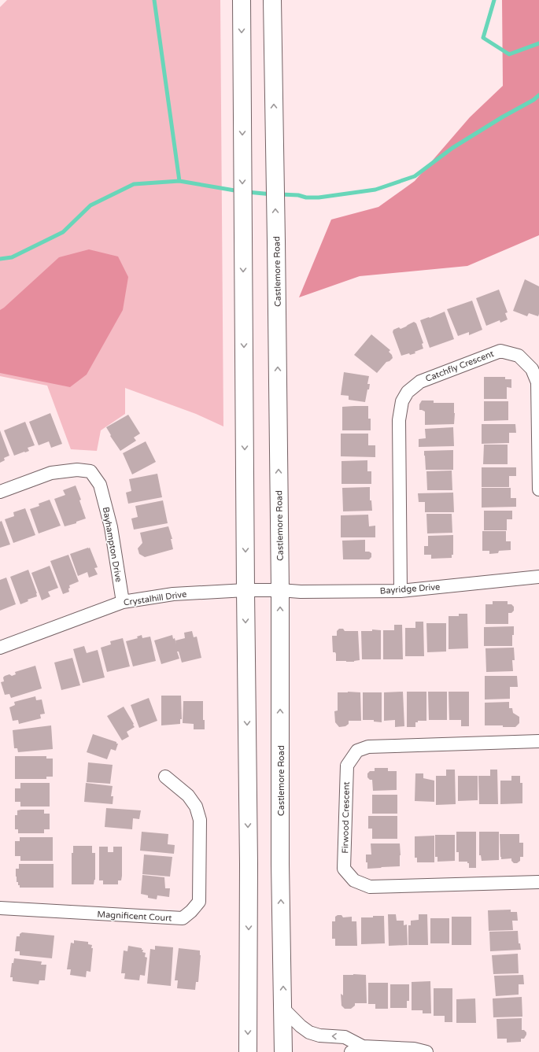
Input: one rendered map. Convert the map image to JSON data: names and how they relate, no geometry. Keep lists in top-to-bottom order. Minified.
{"streets":{"main road":["Castlemore Road"],"street":["Catchfly Crescent","Bayhampton Drive","Bayridge Drive","Crystalhill Drive","Firwood Crescent","Magnificent Court"]},"crossings":[["Castlemore Road","Bayridge Drive"],["Castlemore Road","Crystalhill Drive"],["Catchfly Crescent","Bayridge Drive"],["Bayhampton Drive","Crystalhill Drive"],["Bayridge Drive","Crystalhill Drive"]]}
